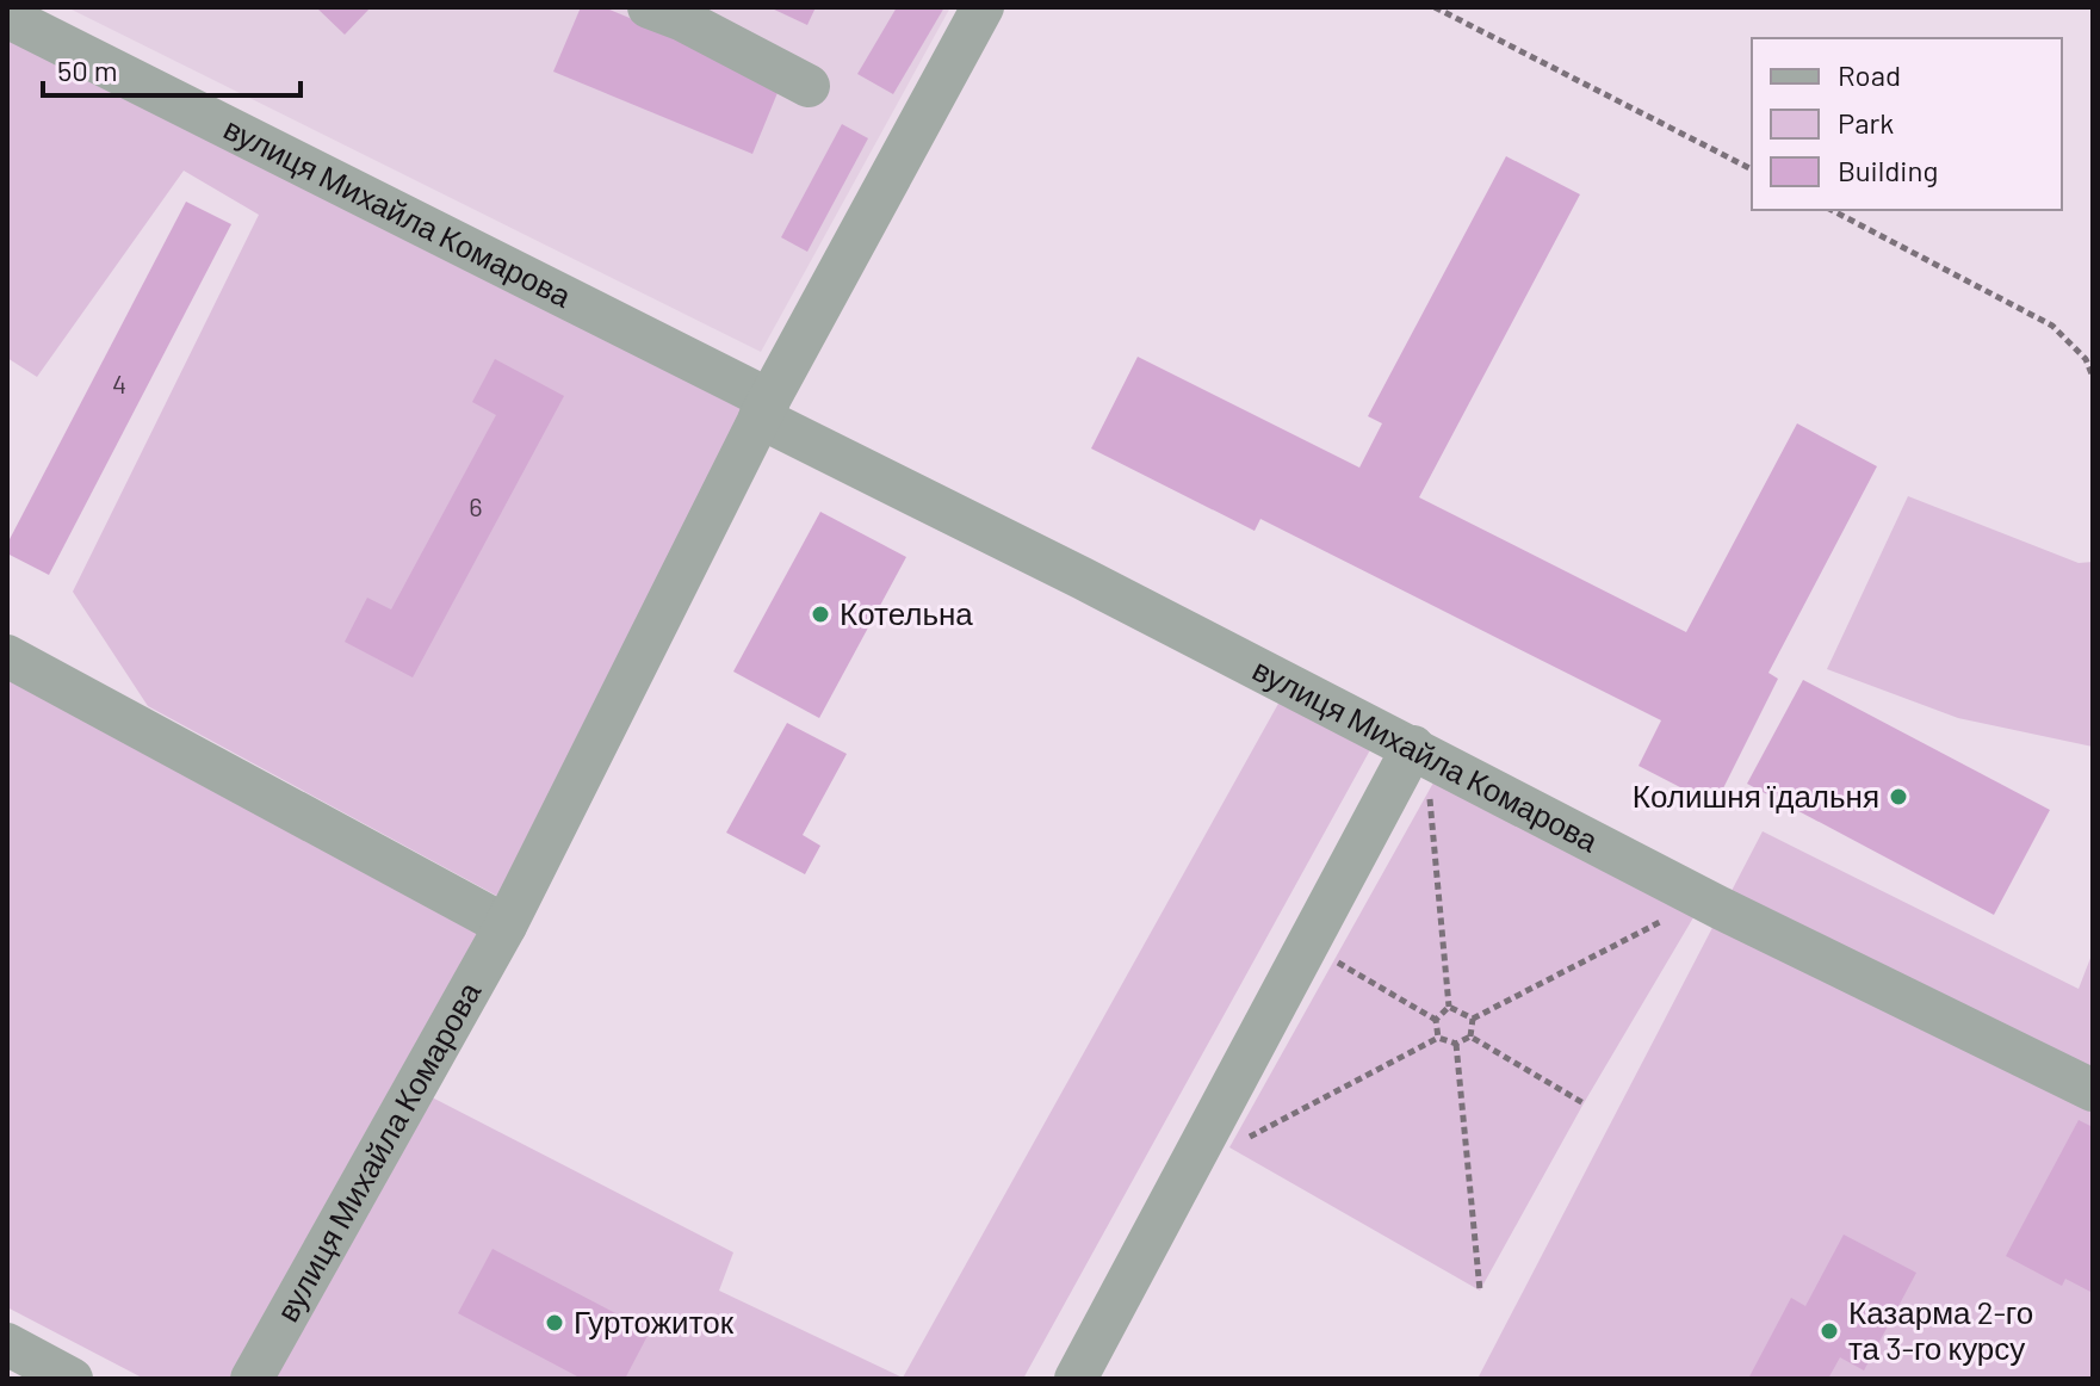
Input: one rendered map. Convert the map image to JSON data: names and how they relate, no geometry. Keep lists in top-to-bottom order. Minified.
{"streets":{"street":["вулиця Михайла Комарова"]},"places":["Котельна","Колишня їдальня","Гуртожиток","Казарма 2-го та 3-го курсу"],"house_numbers":["4","6"],"legend":["Road","Park","Building"],"scale_bar":"50 m"}
